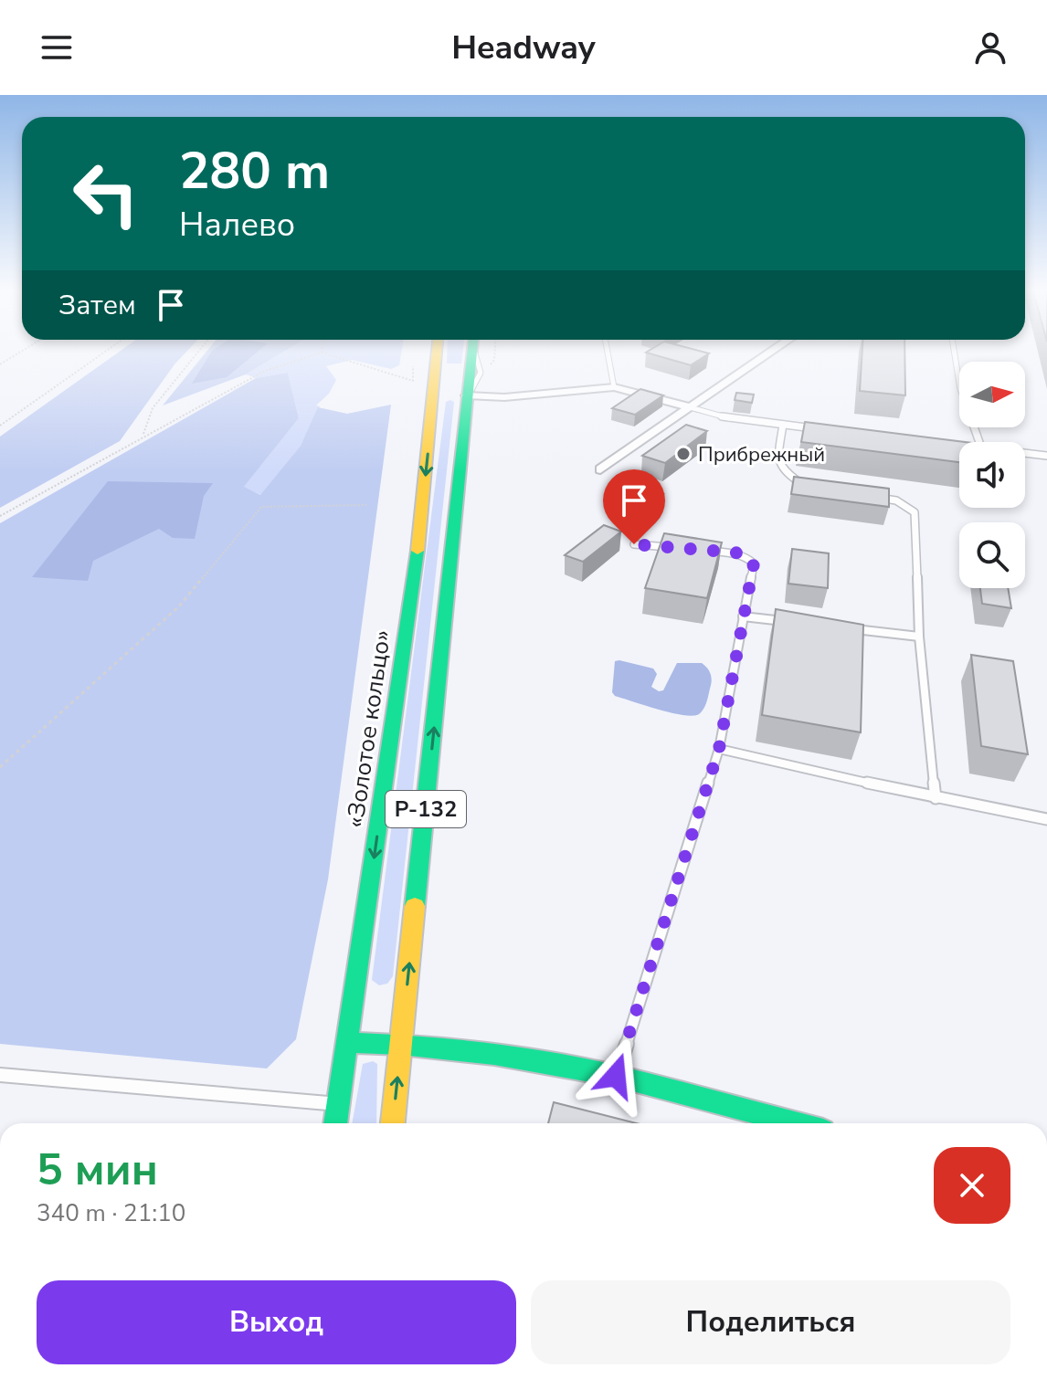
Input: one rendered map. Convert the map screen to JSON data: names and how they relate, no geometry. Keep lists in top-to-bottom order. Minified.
{"streets":{"main road":["«Золотое кольцо»","Р-132"]},"places":["Прибрежный"],"north":"right","page":{"header":"Headway","turn":["280 m","Налево"],"then":"Затем","heading":["5 мин","340 m · 21:10"],"buttons":["Выход","Поделиться"]}}
